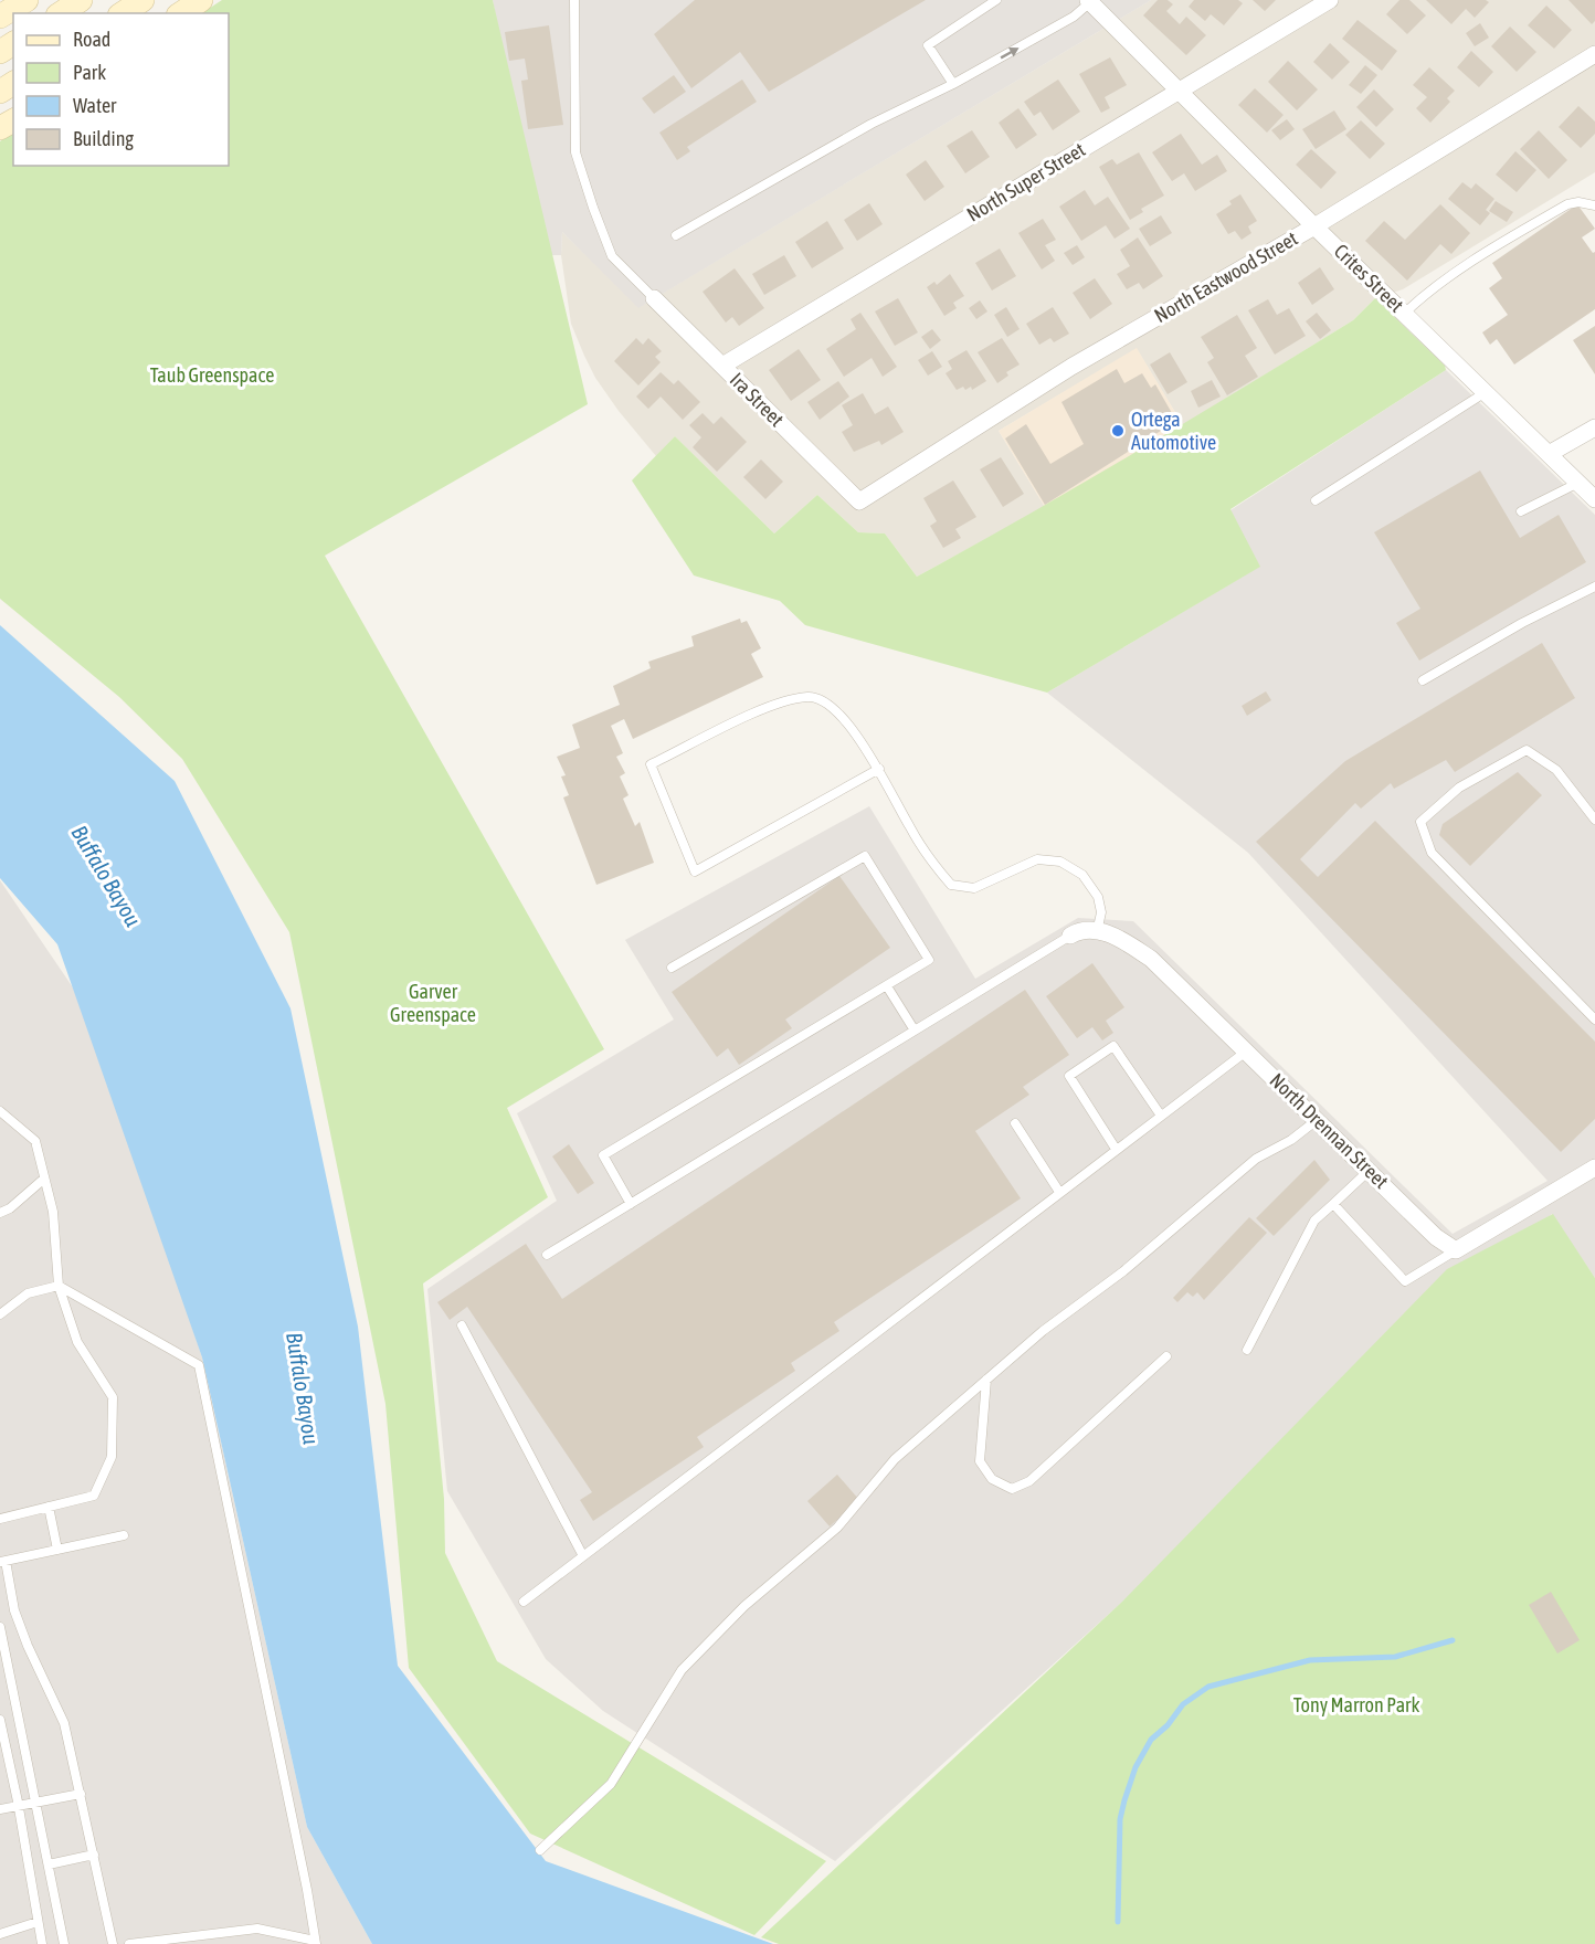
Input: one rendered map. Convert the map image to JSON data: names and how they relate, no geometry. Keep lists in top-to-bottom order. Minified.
{"streets":{"street":["North Super Street","North Eastwood Street","Crites Street","Ira Street","North Drennan Street"]},"crossings":[["North Super Street","Crites Street"],["North Super Street","Ira Street"],["North Eastwood Street","Crites Street"],["North Eastwood Street","Ira Street"]],"water":["Buffalo Bayou"],"parks":["Taub Greenspace","Garver Greenspace","Tony Marron Park"],"places":["Ortega Automotive"],"legend":["Road","Park","Water","Building"]}
